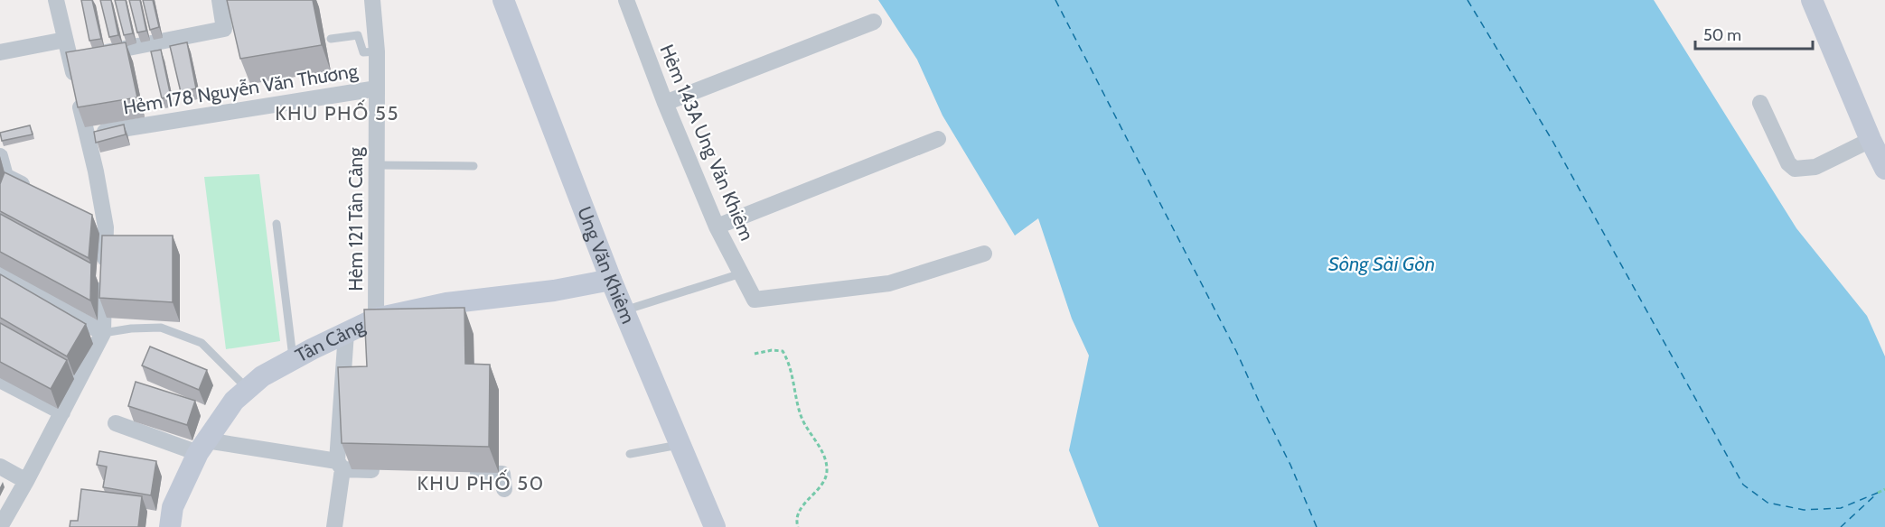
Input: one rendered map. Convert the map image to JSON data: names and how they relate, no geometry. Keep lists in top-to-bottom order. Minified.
{"streets":{"main road":["Ung Văn Khiêm","Tân Cảng"],"street":["Hẻm 178 Nguyễn Văn Thương","Hẻm 143A Ung Văn Khiêm","Hẻm 121 Tân Cảng"]},"crossings":[["Hẻm 178 Nguyễn Văn Thương","Hẻm 121 Tân Cảng"],["Hẻm 121 Tân Cảng","Tân Cảng"],["Ung Văn Khiêm","Tân Cảng"]],"districts":["KHU PHỐ 55","KHU PHỐ 50"],"water":["Sông Sài Gòn"],"scale_bar":"50 m"}
